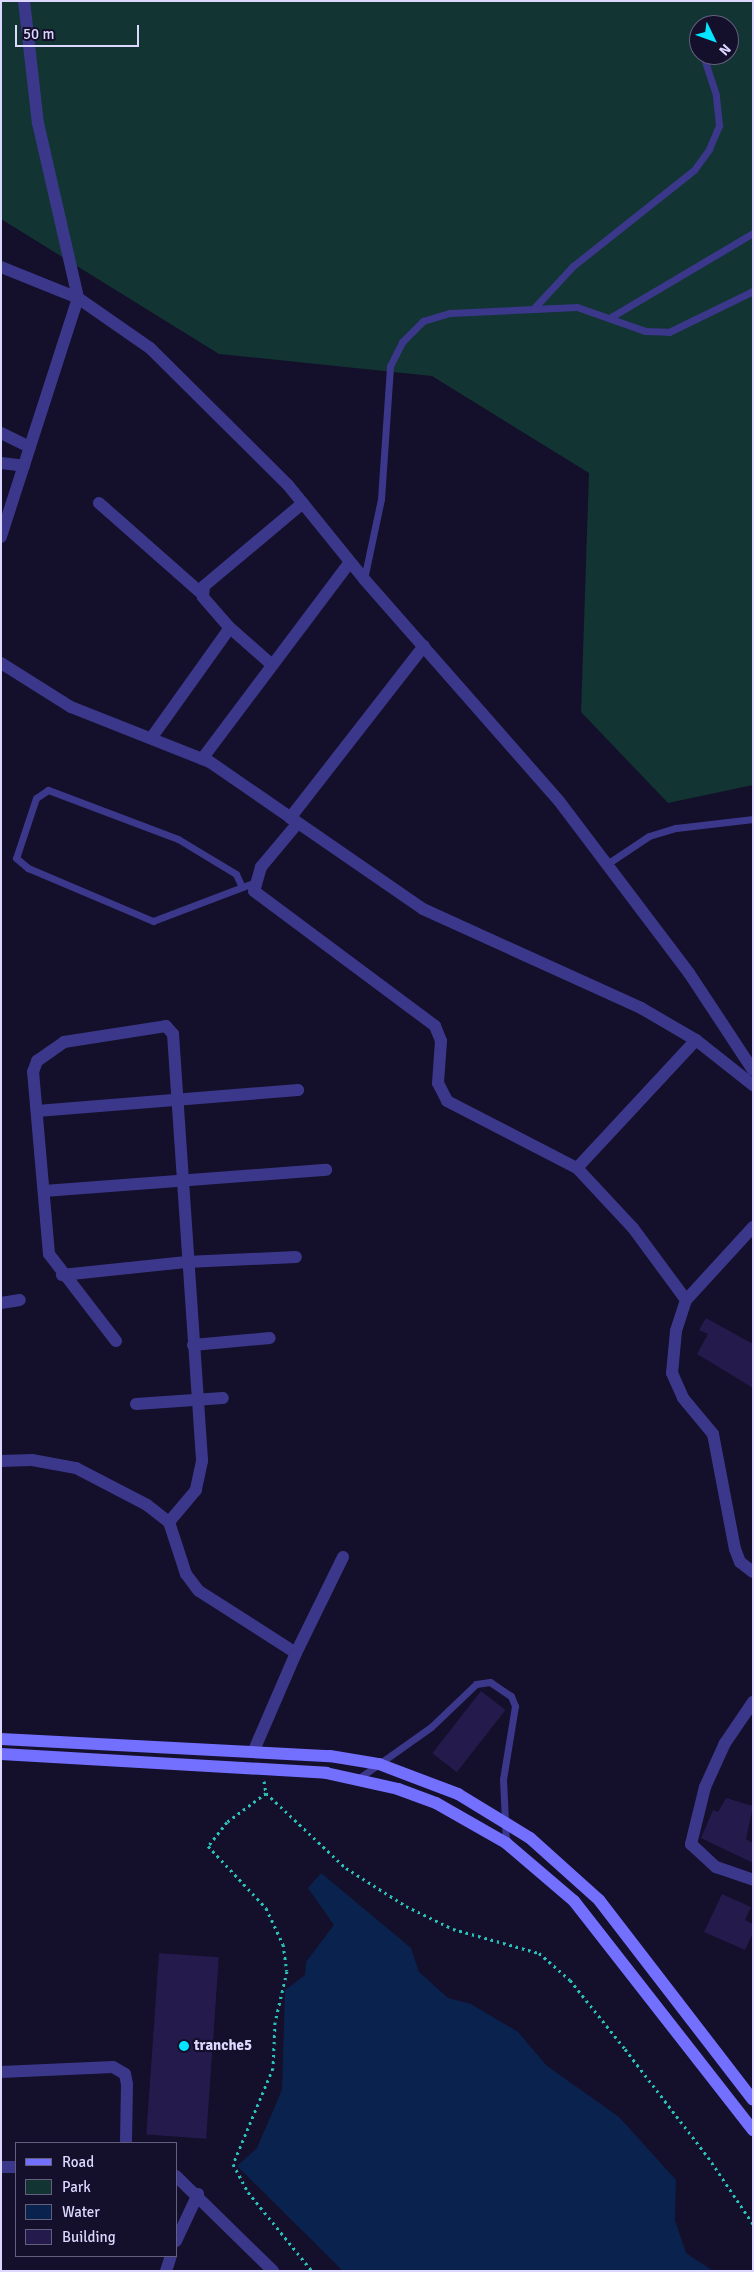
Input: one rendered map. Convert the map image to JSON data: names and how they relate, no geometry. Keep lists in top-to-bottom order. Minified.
{"places":["tranche5"],"legend":["Road","Park","Water","Building"],"scale_bar":"50 m","north":"bottom right"}
